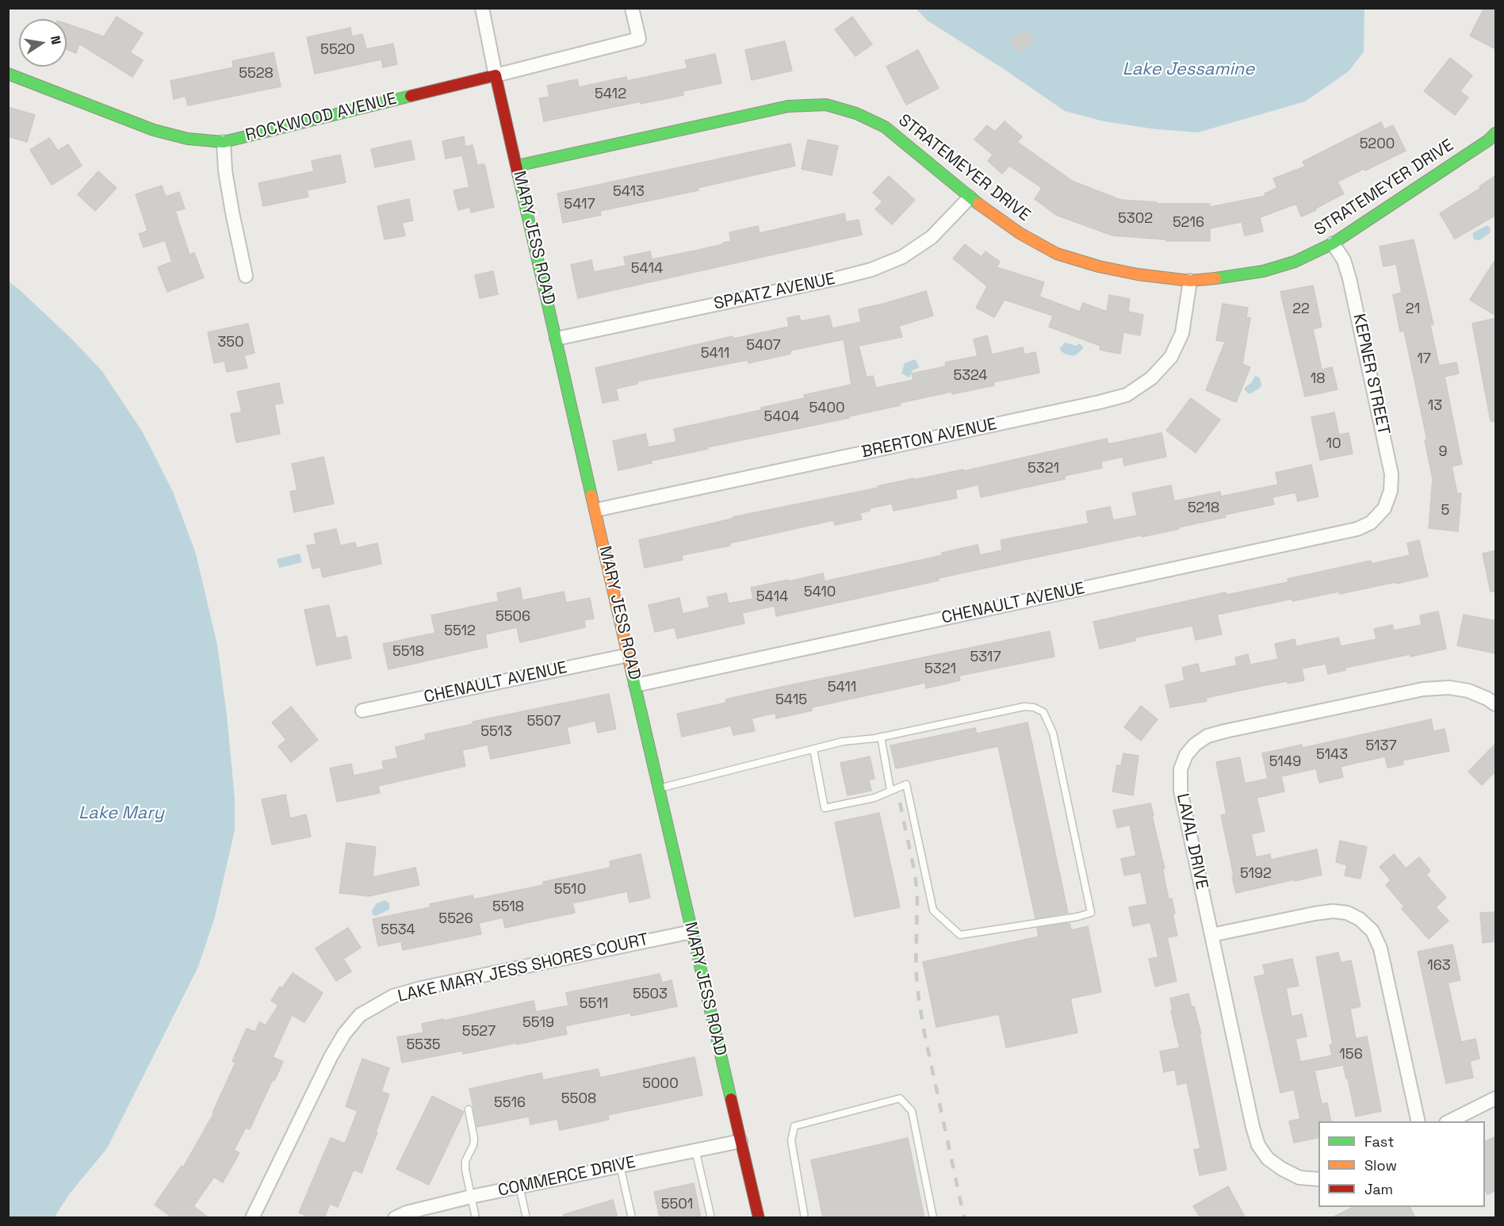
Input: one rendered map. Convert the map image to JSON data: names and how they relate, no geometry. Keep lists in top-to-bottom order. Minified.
{"streets":{"street":["ROCKWOOD AVENUE","STRATEMEYER DRIVE","MARY JESS ROAD","SPAATZ AVENUE","KEPNER STREET","BRERTON AVENUE","CHENAULT AVENUE","LAVAL DRIVE","LAKE MARY JESS SHORES COURT","COMMERCE DRIVE"]},"crossings":[["ROCKWOOD AVENUE","MARY JESS ROAD"],["STRATEMEYER DRIVE","MARY JESS ROAD"],["STRATEMEYER DRIVE","SPAATZ AVENUE"],["STRATEMEYER DRIVE","KEPNER STREET"],["STRATEMEYER DRIVE","BRERTON AVENUE"],["MARY JESS ROAD","SPAATZ AVENUE"],["MARY JESS ROAD","BRERTON AVENUE"],["MARY JESS ROAD","CHENAULT AVENUE"],["MARY JESS ROAD","LAKE MARY JESS SHORES COURT"],["MARY JESS ROAD","COMMERCE DRIVE"],["KEPNER STREET","CHENAULT AVENUE"]],"water":["Lake Jessamine","Lake Mary"],"house_numbers":["5520","5528","5412","5200","5413","5417","5302","5216","5414","22","21","350","5407","5411","17","5324","18","13","5400","5404","10","9","5321","5218","5","5410","5414","5506","5512","5518","5317","5321","5411","5415","5507","5513","5137","5143","5149","5192","5510","5518","5526","5534","163","5503","5511","5519","5527","5535","156","5000","5508","5516","5501"],"legend":["Fast","Slow","Jam"],"north":"right"}
